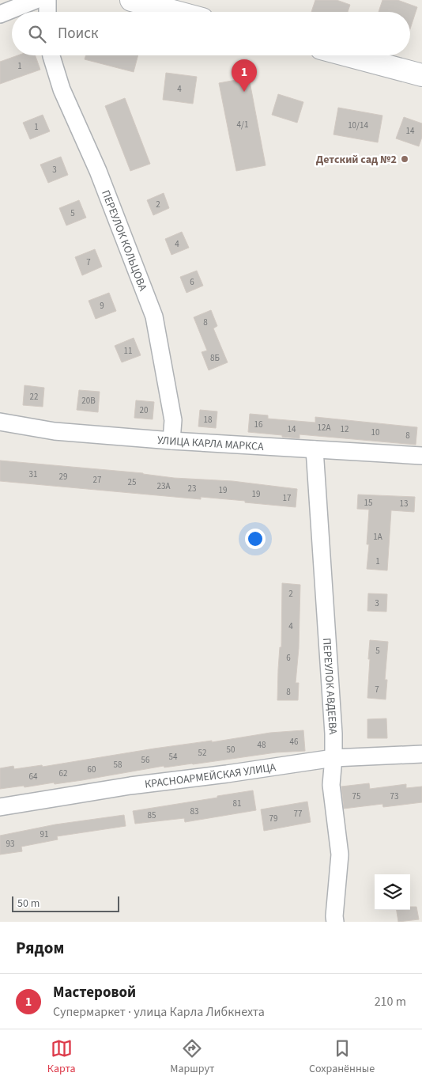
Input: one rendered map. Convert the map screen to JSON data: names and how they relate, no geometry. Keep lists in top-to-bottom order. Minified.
{"streets":{"street":["ПЕРЕУЛОК КОЛЬЦОВА","УЛИЦА КАРЛА МАРКСА","ПЕРЕУЛОК АВДЕЕВА","КРАСНОАРМЕЙСКАЯ УЛИЦА"]},"crossings":[["ПЕРЕУЛОК КОЛЬЦОВА","УЛИЦА КАРЛА МАРКСА"],["УЛИЦА КАРЛА МАРКСА","ПЕРЕУЛОК АВДЕЕВА"],["ПЕРЕУЛОК АВДЕЕВА","КРАСНОАРМЕЙСКАЯ УЛИЦА"]],"places":["Детский сад №2"],"house_numbers":["1","4","4/1","10/14","1","14","3","2","5","4","7","6","9","8","11","8Б","22","20В","20","18","16","12А","14","12","10","8","31","29","27","25","23А","23","19","19","17","15","13","1А","1","2","3","4","5","6","7","8","46","48","50","52","54","56","58","60","62","64","75","73","81","83","77","85","79","91","93"],"scale_bar":"50 m","page":{"search":"Поиск","pins":"1","scale":"50 m","heading":"Рядом","list":[{"mark":"1","name":"Мастеровой","note":"Супермаркет · улица Карла Либкнехта","value":"210 m"}],"nav":["Карта","Маршрут","Сохранённые"]}}
